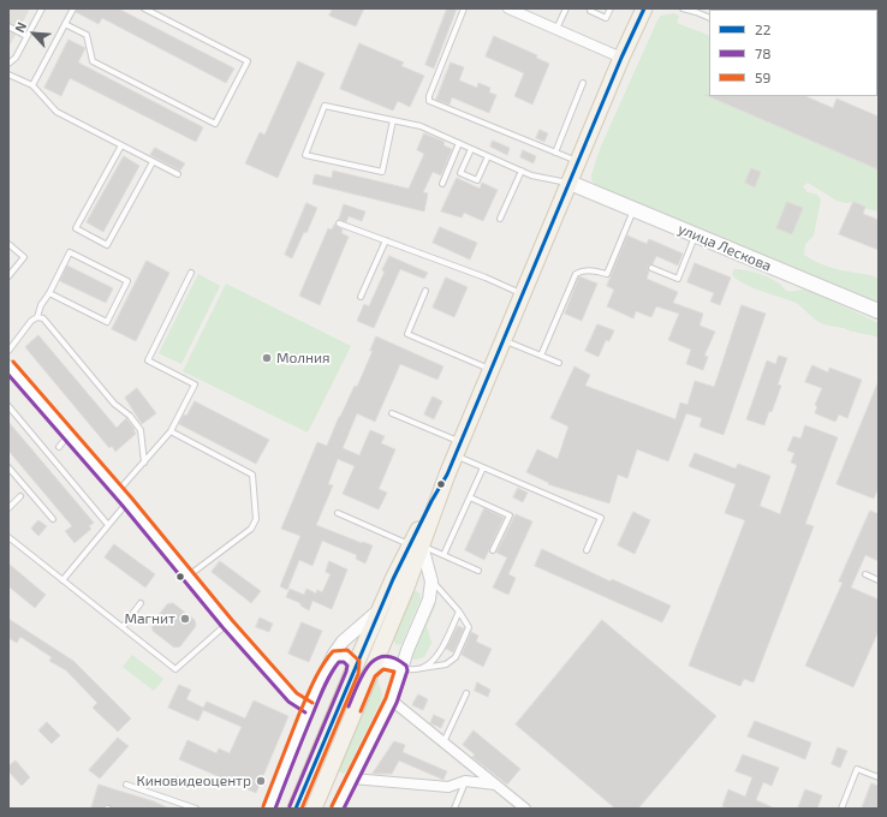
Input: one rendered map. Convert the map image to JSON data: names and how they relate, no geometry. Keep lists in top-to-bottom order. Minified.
{"streets":{"main road":["улица Лескова"]},"places":["Молния","Магнит","Киновидеоцентр"],"lines":["transit line 22","transit line 59","transit line 78"],"legend":["22","78","59"],"north":"top left"}
